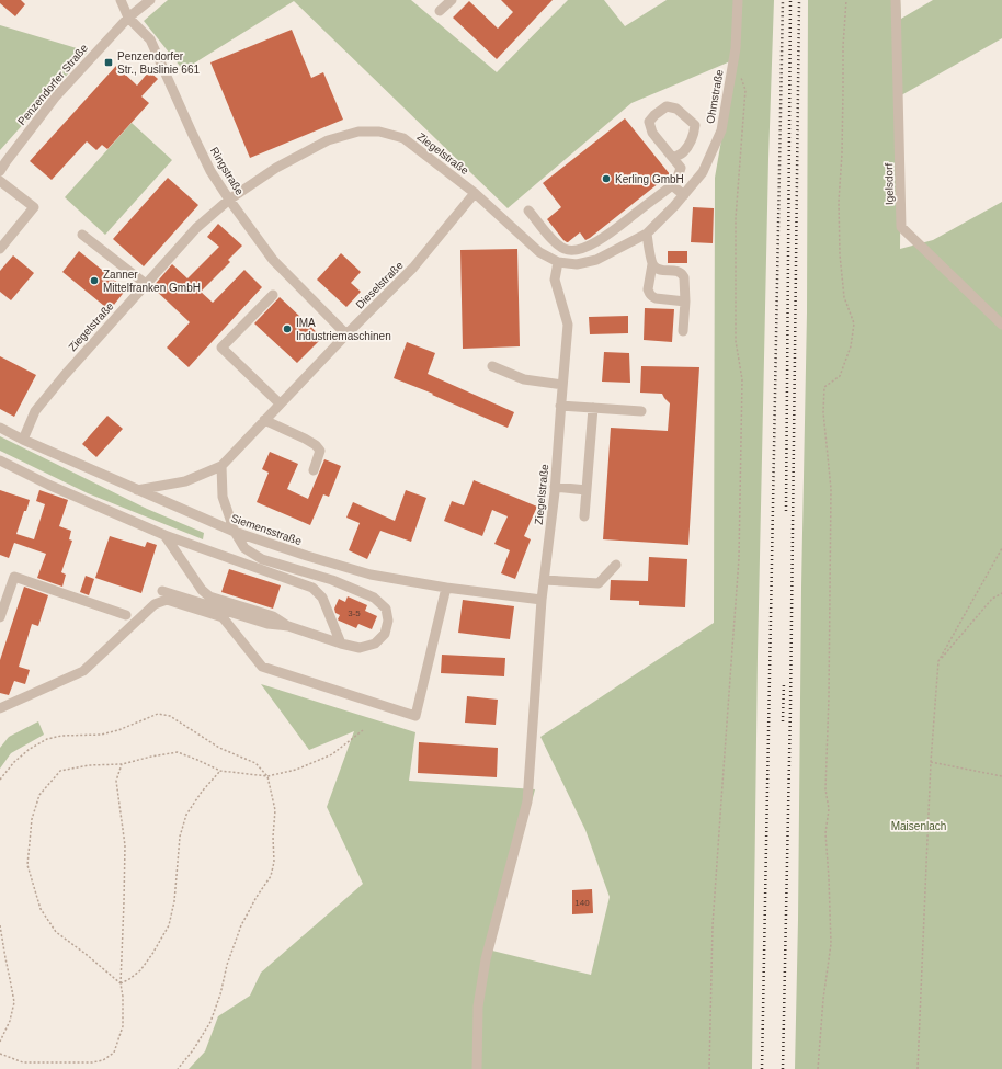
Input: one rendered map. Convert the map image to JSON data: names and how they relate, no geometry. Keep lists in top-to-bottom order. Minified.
{"streets":{"street":["Penzendorfer Straße","Ohmstraße","Ziegelstraße","Ringstraße","Igelsdorf","Dieselstraße","Siemensstraße"]},"crossings":[["Penzendorfer Straße","Ringstraße"],["Ohmstraße","Ziegelstraße"],["Ziegelstraße","Ringstraße"],["Ziegelstraße","Dieselstraße"],["Ziegelstraße","Siemensstraße"],["Ringstraße","Dieselstraße"],["Dieselstraße","Siemensstraße"]],"parks":["Maisenlach"],"places":{"transit":["Penzendorfer Str., Buslinie 661"],"other":["Kerling GmbH","Zanner Mittelfranken GmbH","IMA Industriemaschinen"]},"house_numbers":["3-5","140"]}
